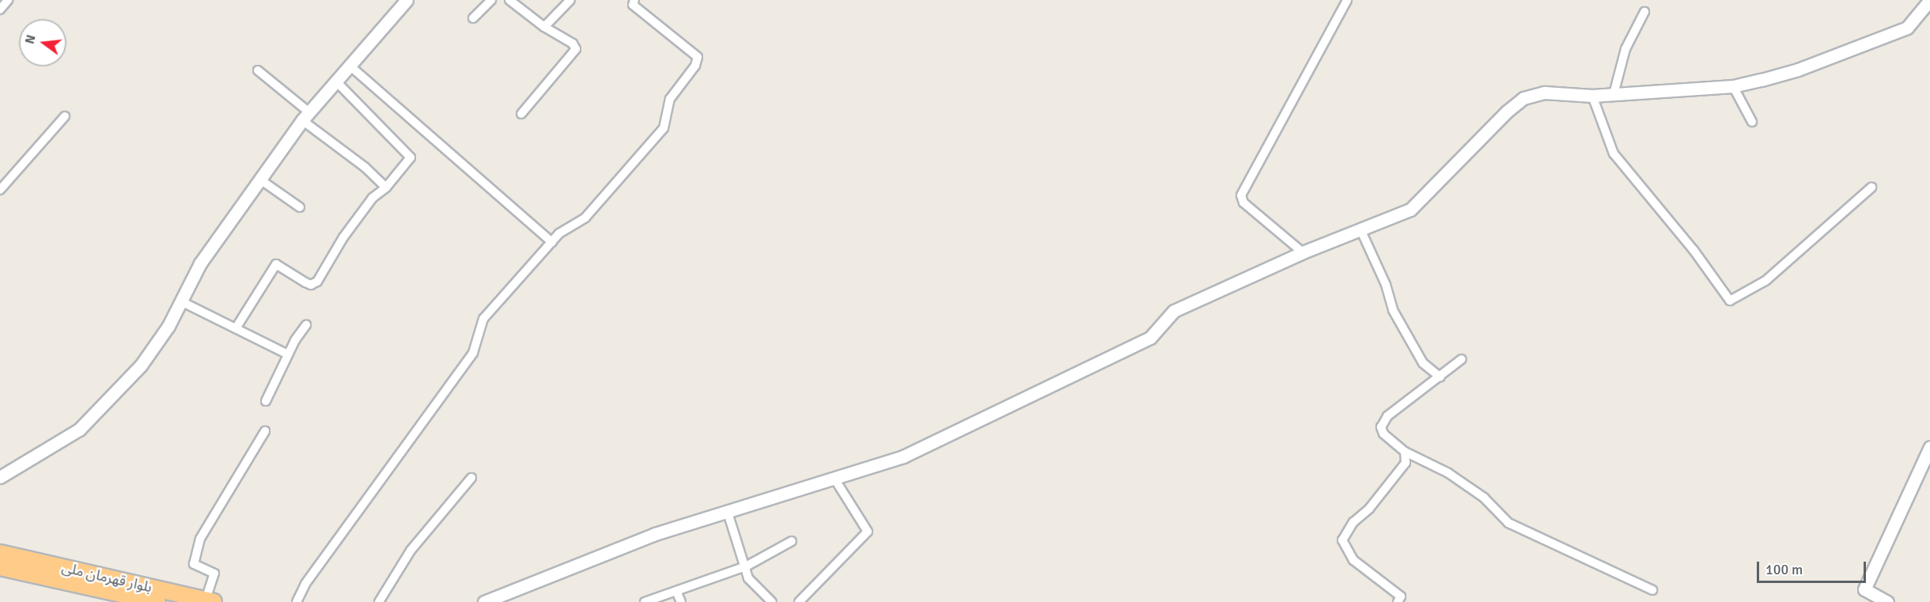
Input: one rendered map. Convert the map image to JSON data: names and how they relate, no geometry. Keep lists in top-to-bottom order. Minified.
{"streets":{"highway":["بلوار قهرمان ملی"]},"scale_bar":"100 m","north":"left"}
